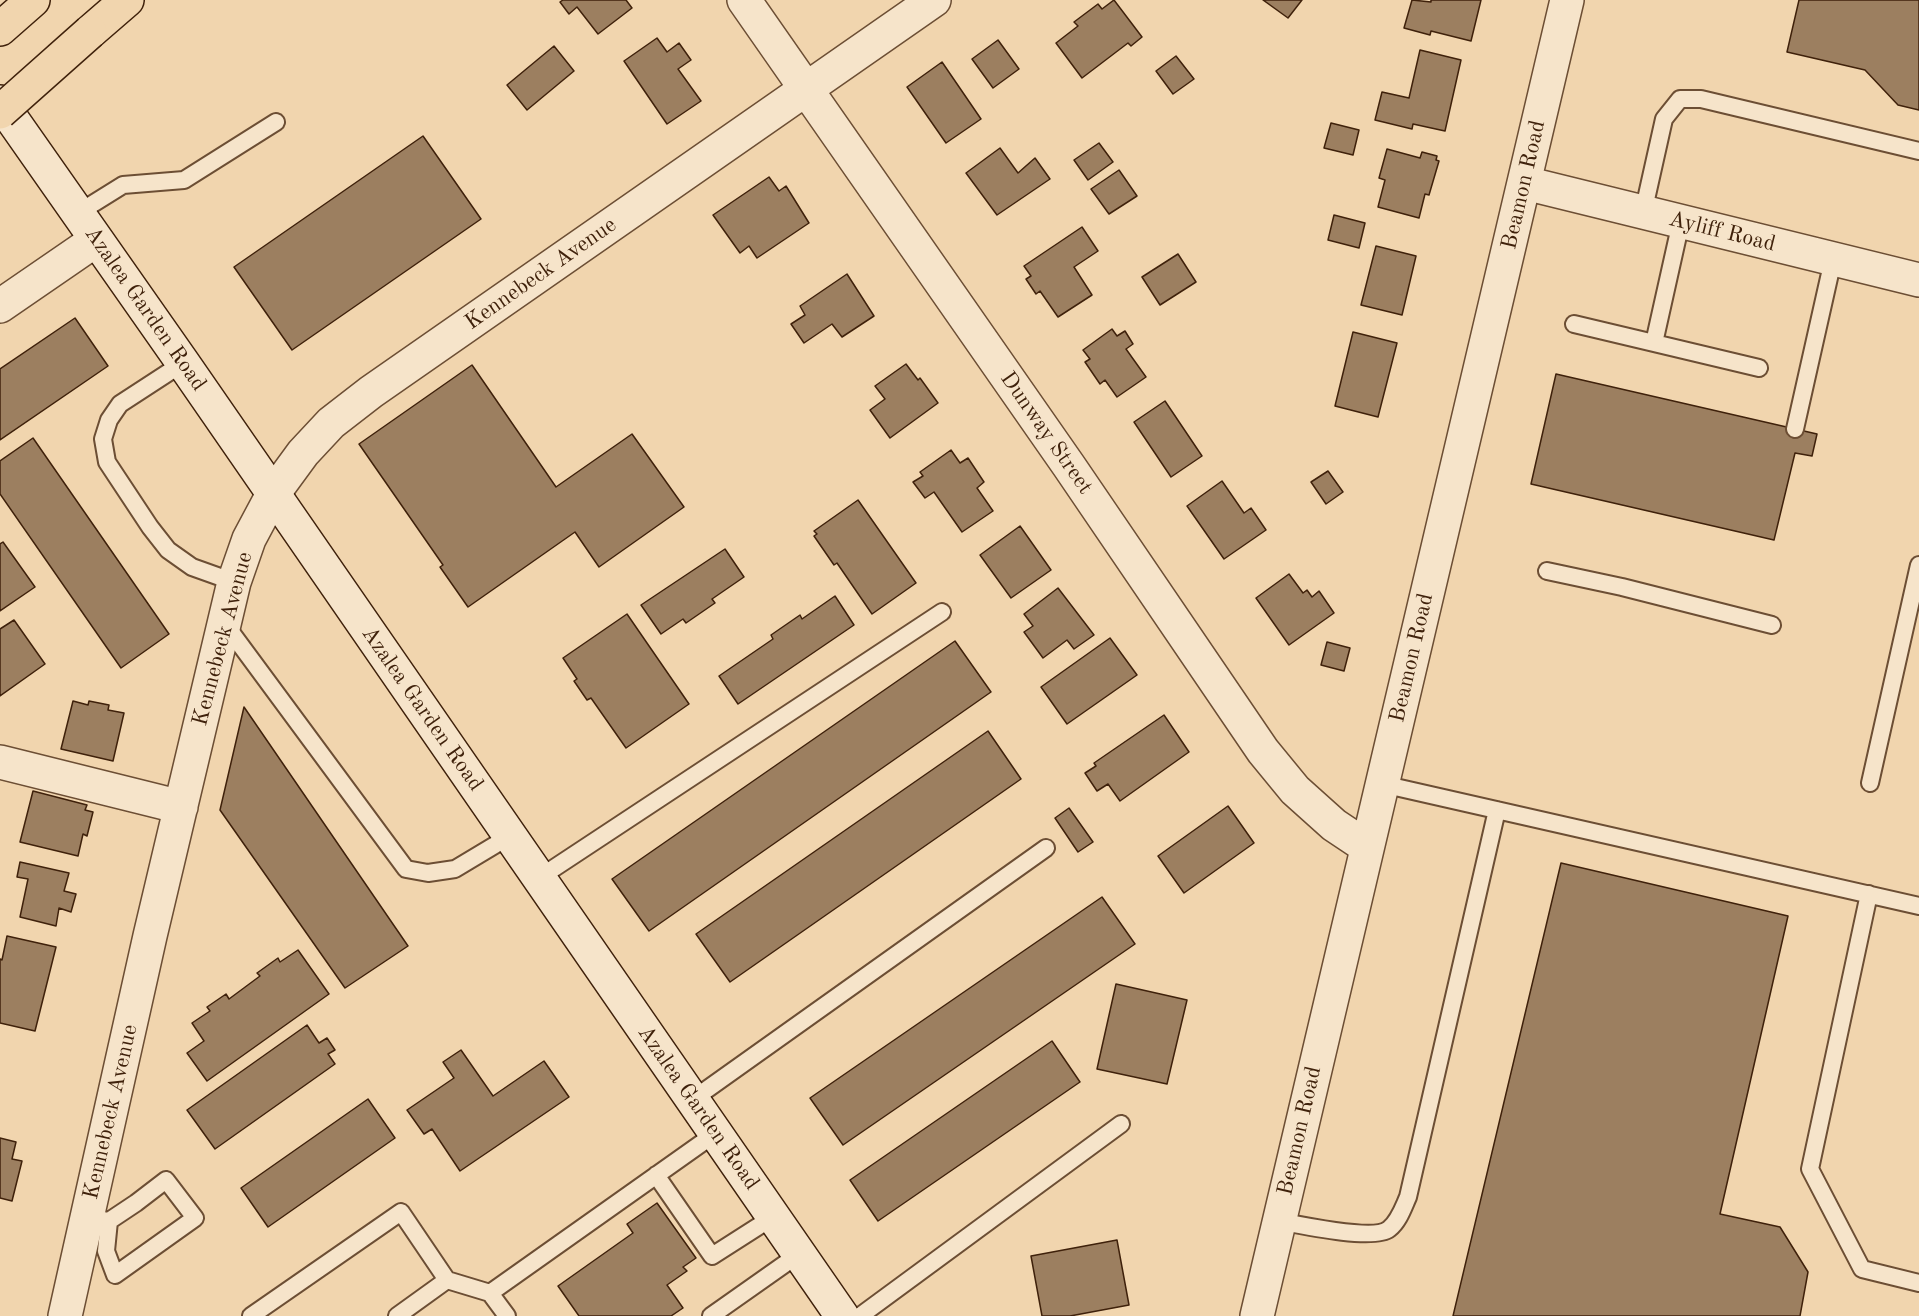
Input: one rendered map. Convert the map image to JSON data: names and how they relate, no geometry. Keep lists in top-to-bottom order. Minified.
{"streets":{"street":["Beamon Road","Ayliff Road","Kennebeck Avenue","Azalea Garden Road","Dunway Street"]},"crossings":[["Beamon Road","Ayliff Road"],["Beamon Road","Dunway Street"],["Kennebeck Avenue","Azalea Garden Road"],["Kennebeck Avenue","Dunway Street"]]}
